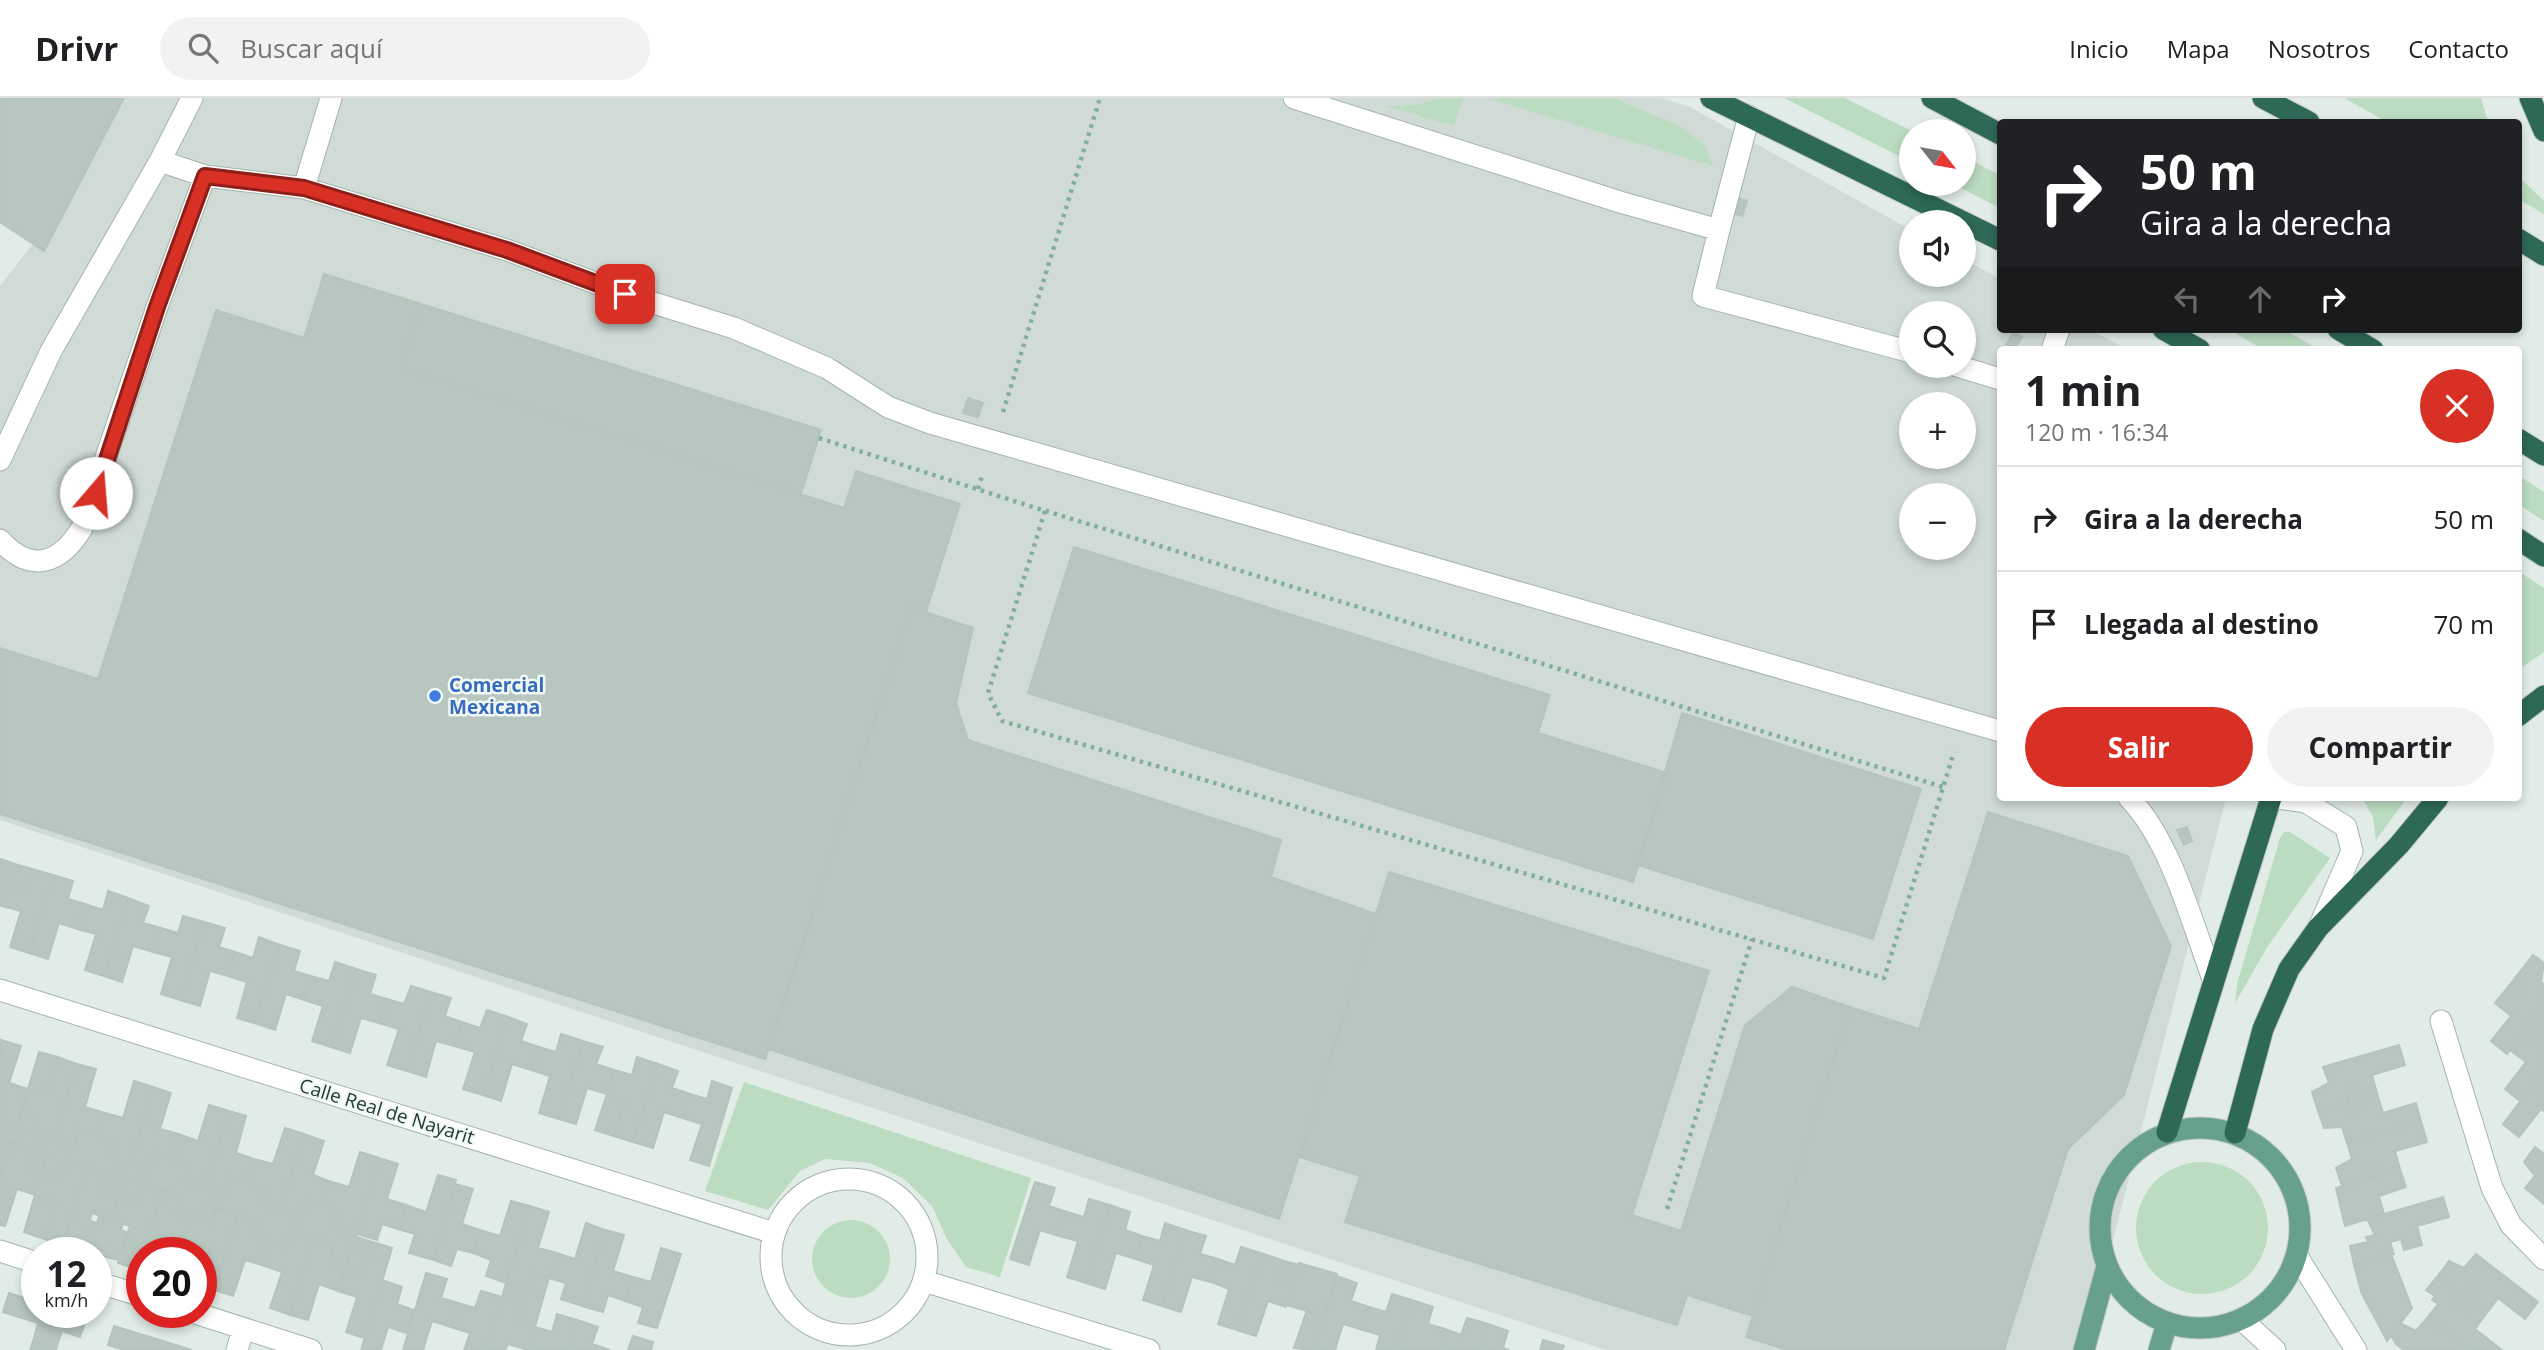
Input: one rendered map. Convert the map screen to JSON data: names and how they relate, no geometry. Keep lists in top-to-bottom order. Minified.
{"streets":{"street":["Calle Real de Nayarit"]},"places":["Comercial Mexicana"],"north":"bottom right","page":{"header":"Drivr","search":"Buscar aquí","nav":["Inicio","Mapa","Nosotros","Contacto"],"map_buttons":["+","−"],"turn":["50 m","Gira a la derecha"],"heading":["1 min","120 m · 16:34"],"list":[{"name":"Gira a la derecha","value":"50 m"},{"name":"Llegada al destino","value":"70 m"}],"buttons":["Salir","Compartir"],"speed":"12 km/h","limit":"20"}}
